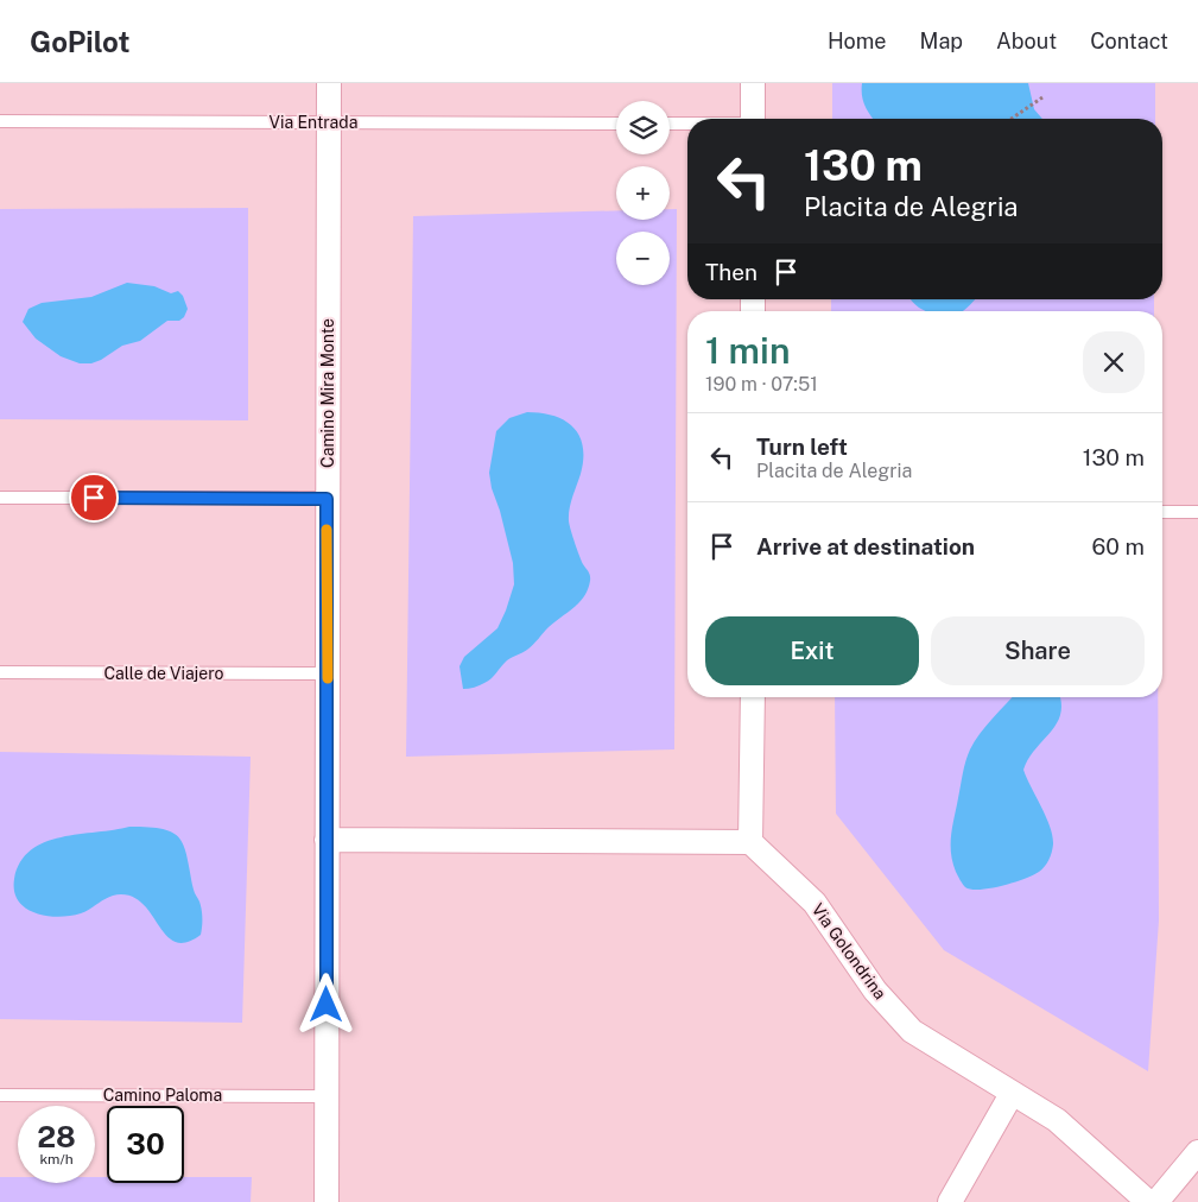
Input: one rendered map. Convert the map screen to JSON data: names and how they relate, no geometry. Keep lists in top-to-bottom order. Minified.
{"streets":{"street":["Camino Mira Monte","Via Golondrina"],"lane":["Via Entrada","Calle de Viajero","Camino Paloma"]},"crossings":[["Via Entrada","Camino Mira Monte"],["Camino Mira Monte","Calle de Viajero"],["Camino Mira Monte","Camino Paloma"]],"page":{"header":"GoPilot","nav":["Home","Map","About","Contact"],"map_buttons":["+","−"],"turn":["130 m","Placita de Alegria"],"then":"Then","heading":["1 min","190 m · 07:51"],"list":[{"name":"Turn left","note":"Placita de Alegria","value":"130 m"},{"name":"Arrive at destination","value":"60 m"}],"buttons":["Exit","Share"],"speed":"28 km/h","limit":"30"}}
